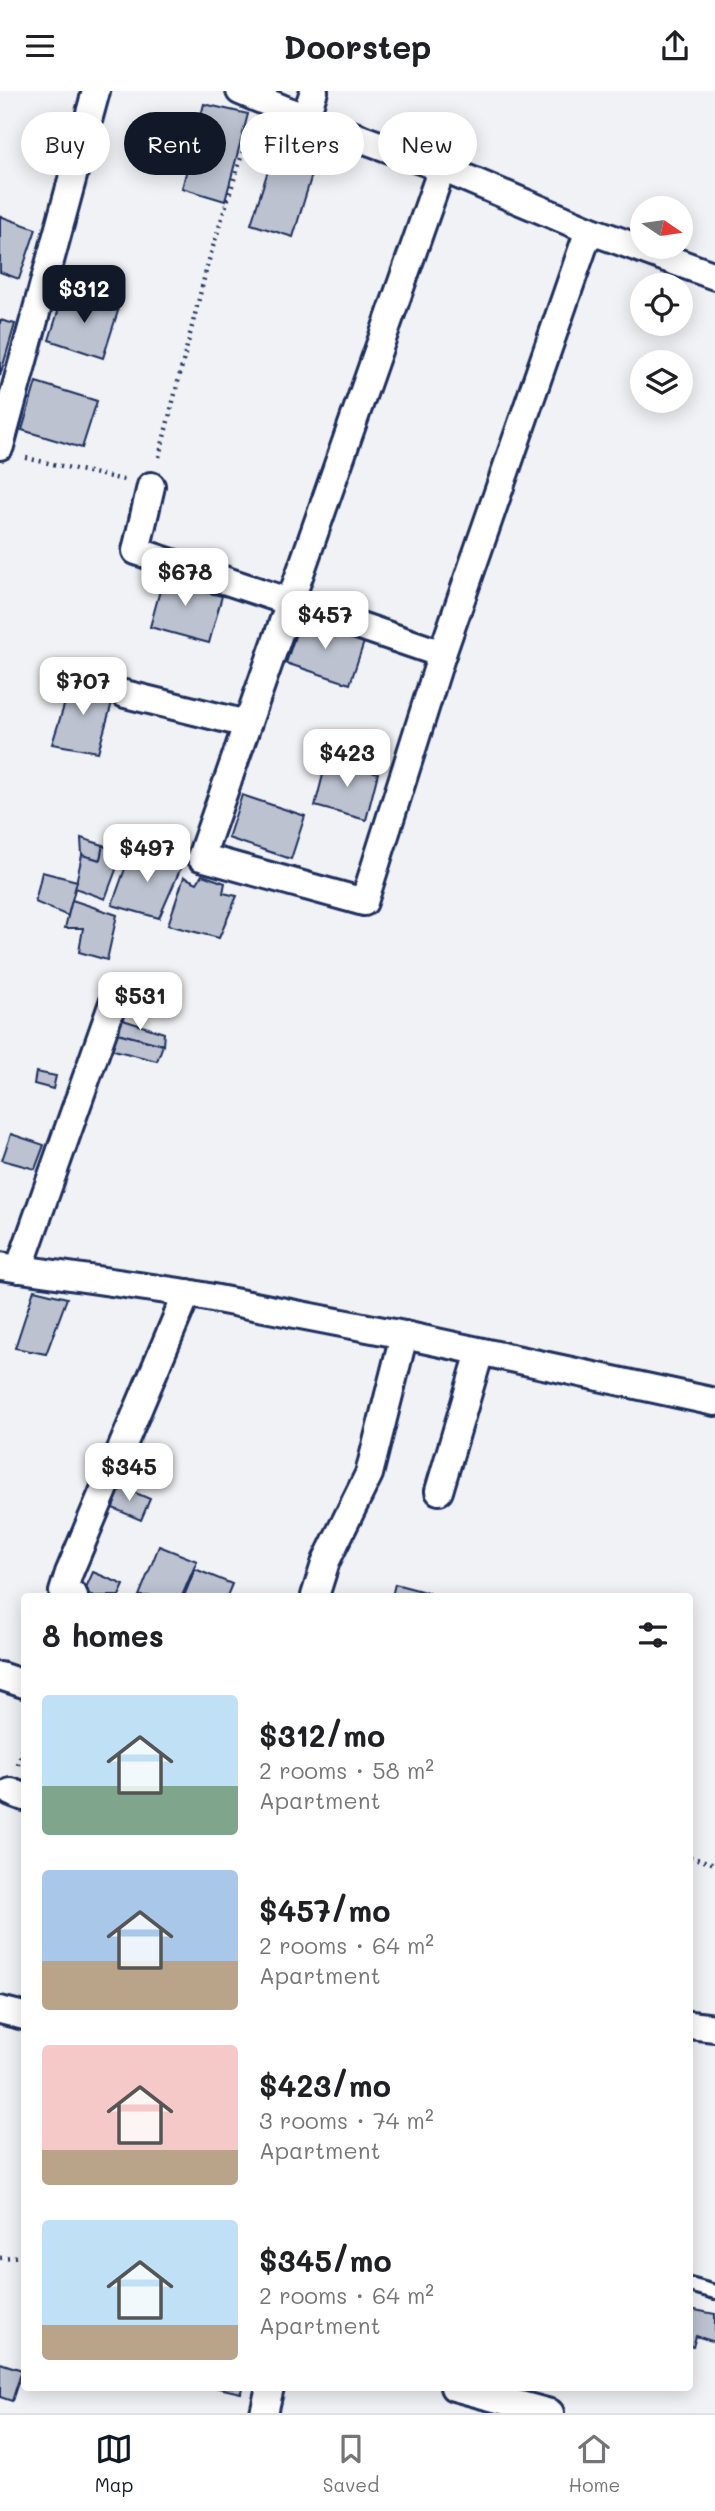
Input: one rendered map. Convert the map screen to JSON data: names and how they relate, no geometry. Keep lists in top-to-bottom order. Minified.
{"north":"right","page":{"header":"Doorstep","chip":["Buy","Rent","Filters","New"],"price":["$312","$678","$457","$707","$423","$497","$531","$345"],"heading":"8 homes","list":[{"name":"$312/mo","note":"2 rooms · 58 m² · Apartment"},{"name":"$457/mo","note":"2 rooms · 64 m² · Apartment"},{"name":"$423/mo","note":"3 rooms · 74 m² · Apartment"},{"name":"$345/mo","note":"2 rooms · 64 m² · Apartment"}],"tabs":["Map","Saved","Home"]}}
